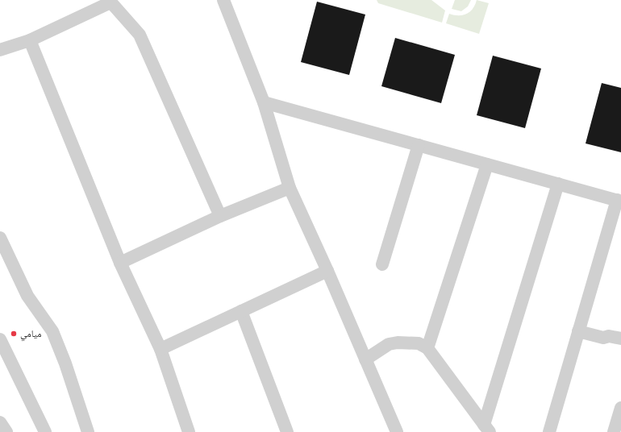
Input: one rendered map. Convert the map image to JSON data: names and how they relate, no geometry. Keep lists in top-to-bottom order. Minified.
{"places":["ميامي"]}
